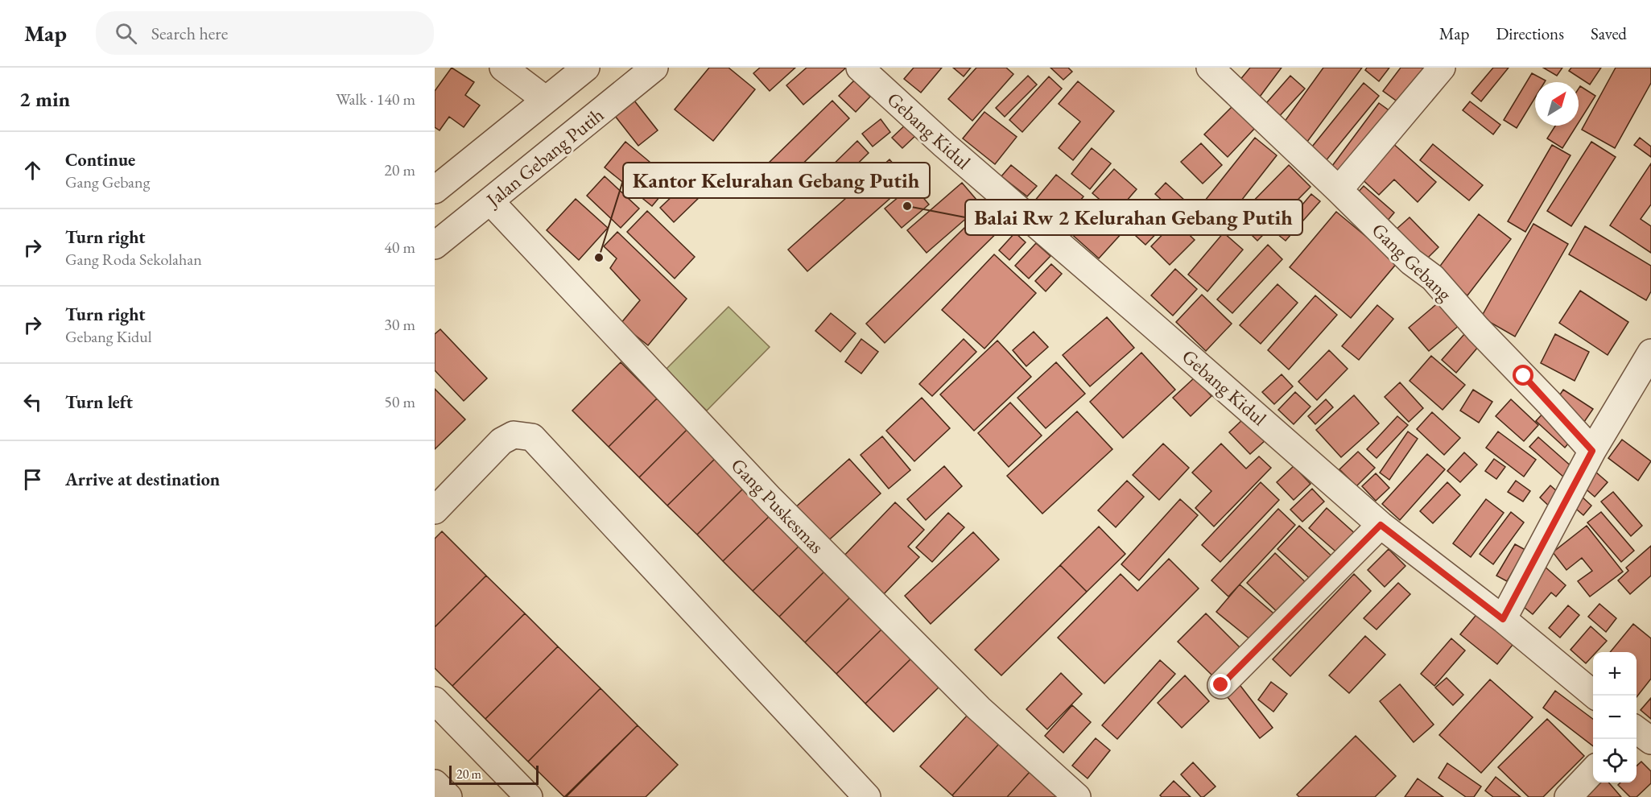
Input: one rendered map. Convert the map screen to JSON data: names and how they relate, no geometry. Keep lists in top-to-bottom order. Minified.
{"streets":{"street":["Gebang Kidul","Jalan Gebang Putih","Gang Gebang","Gang Puskesmas"]},"crossings":[["Jalan Gebang Putih","Gang Puskesmas"]],"places":["Balai Rw 2 Kelurahan Gebang Putih","Kantor Kelurahan Gebang Putih"],"scale_bar":"20 m","north":"top right","page":{"header":"Map","search":"Search here","nav":["Map","Directions","Saved"],"heading":["2 min","Walk · 140 m"],"list":[["Continue","Gang Gebang","20 m"],["Turn right","Gang Roda Sekolahan","40 m"],["Turn right","Gebang Kidul","30 m"],["Turn left","50 m"],"Arrive at destination"],"map_buttons":["+","−"],"scale":"20 m"}}
